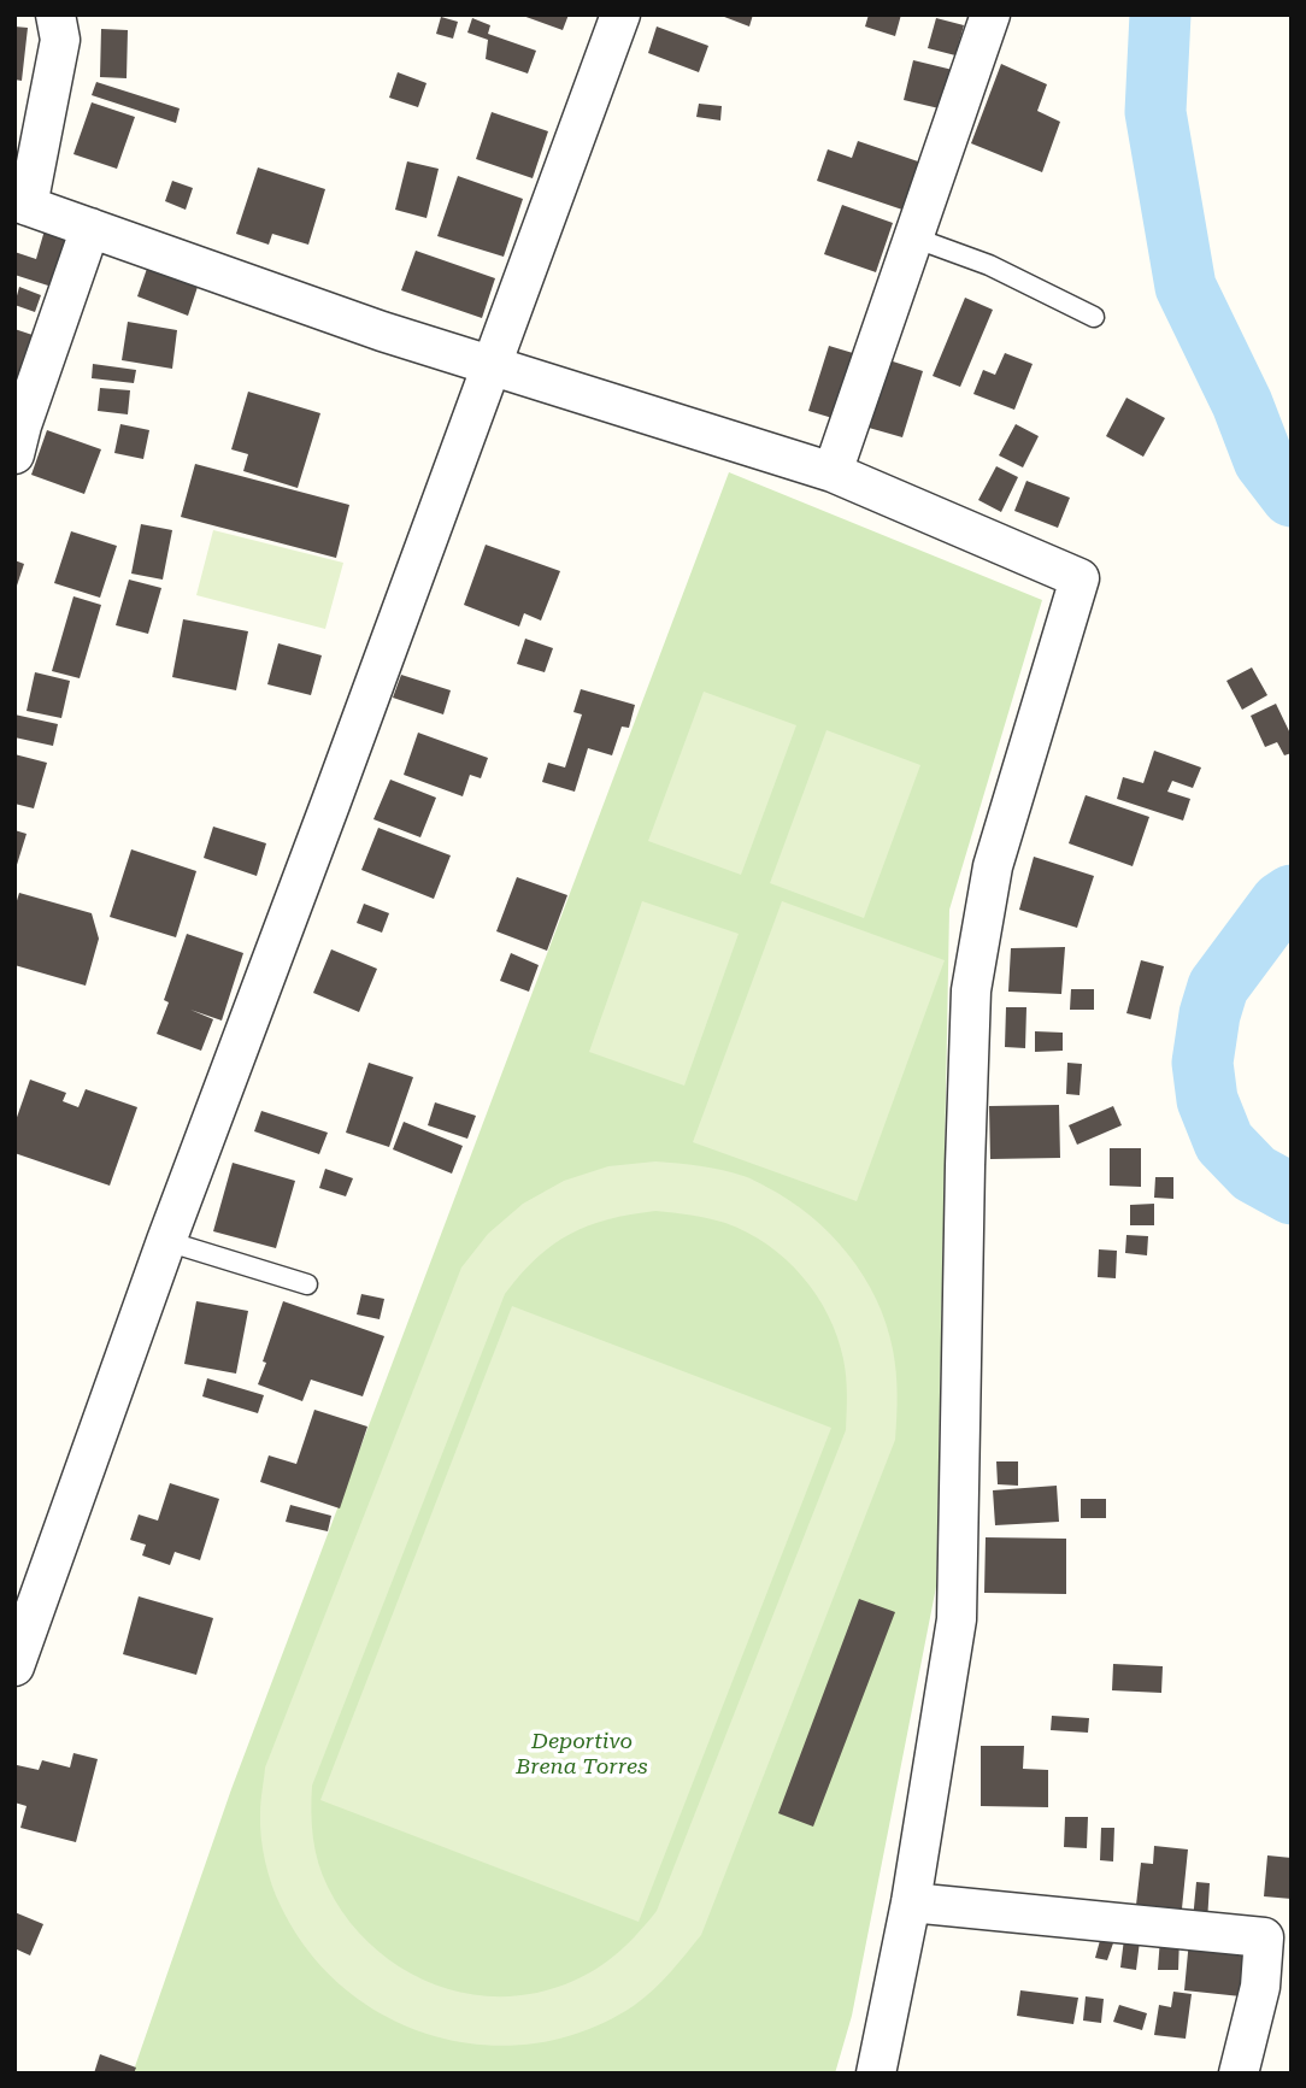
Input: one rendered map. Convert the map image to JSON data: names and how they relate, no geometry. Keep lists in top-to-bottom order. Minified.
{"parks":["Deportivo Brena Torres"]}
